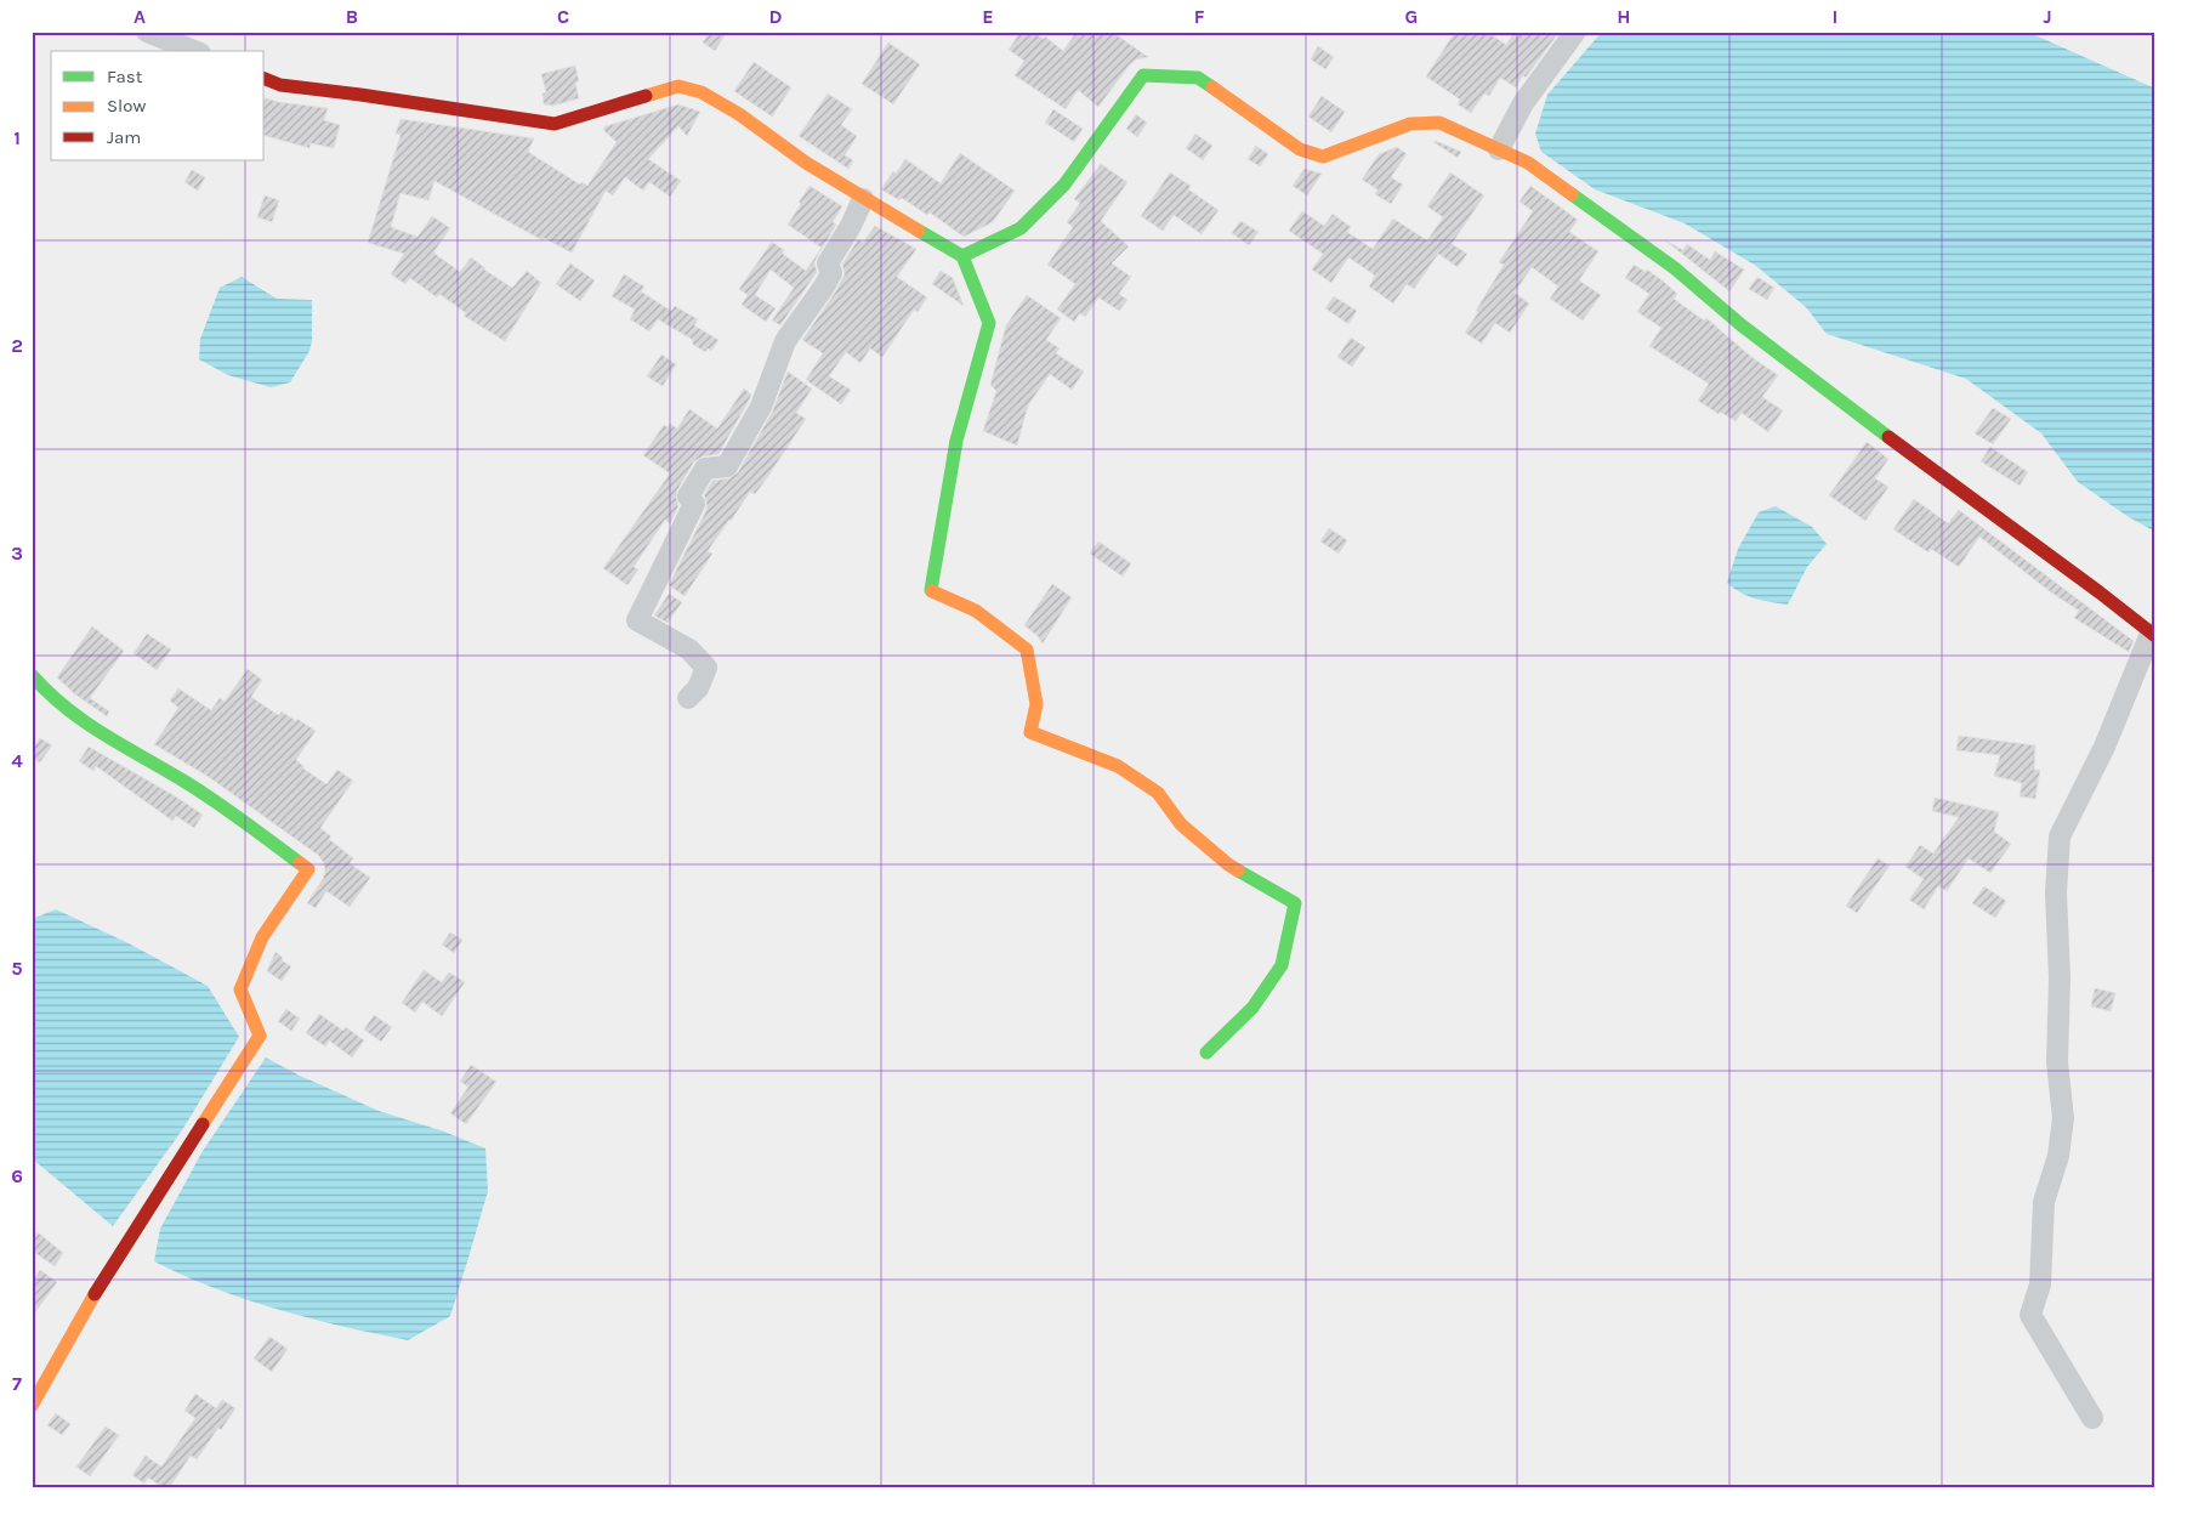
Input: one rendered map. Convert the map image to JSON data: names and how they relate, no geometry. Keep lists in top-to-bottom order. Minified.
{"legend":["Fast","Slow","Jam"],"grid":{"columns":["A","B","C","D","E","F","G","H","I","J"],"rows":["1","2","3","4","5","6","7"]}}
